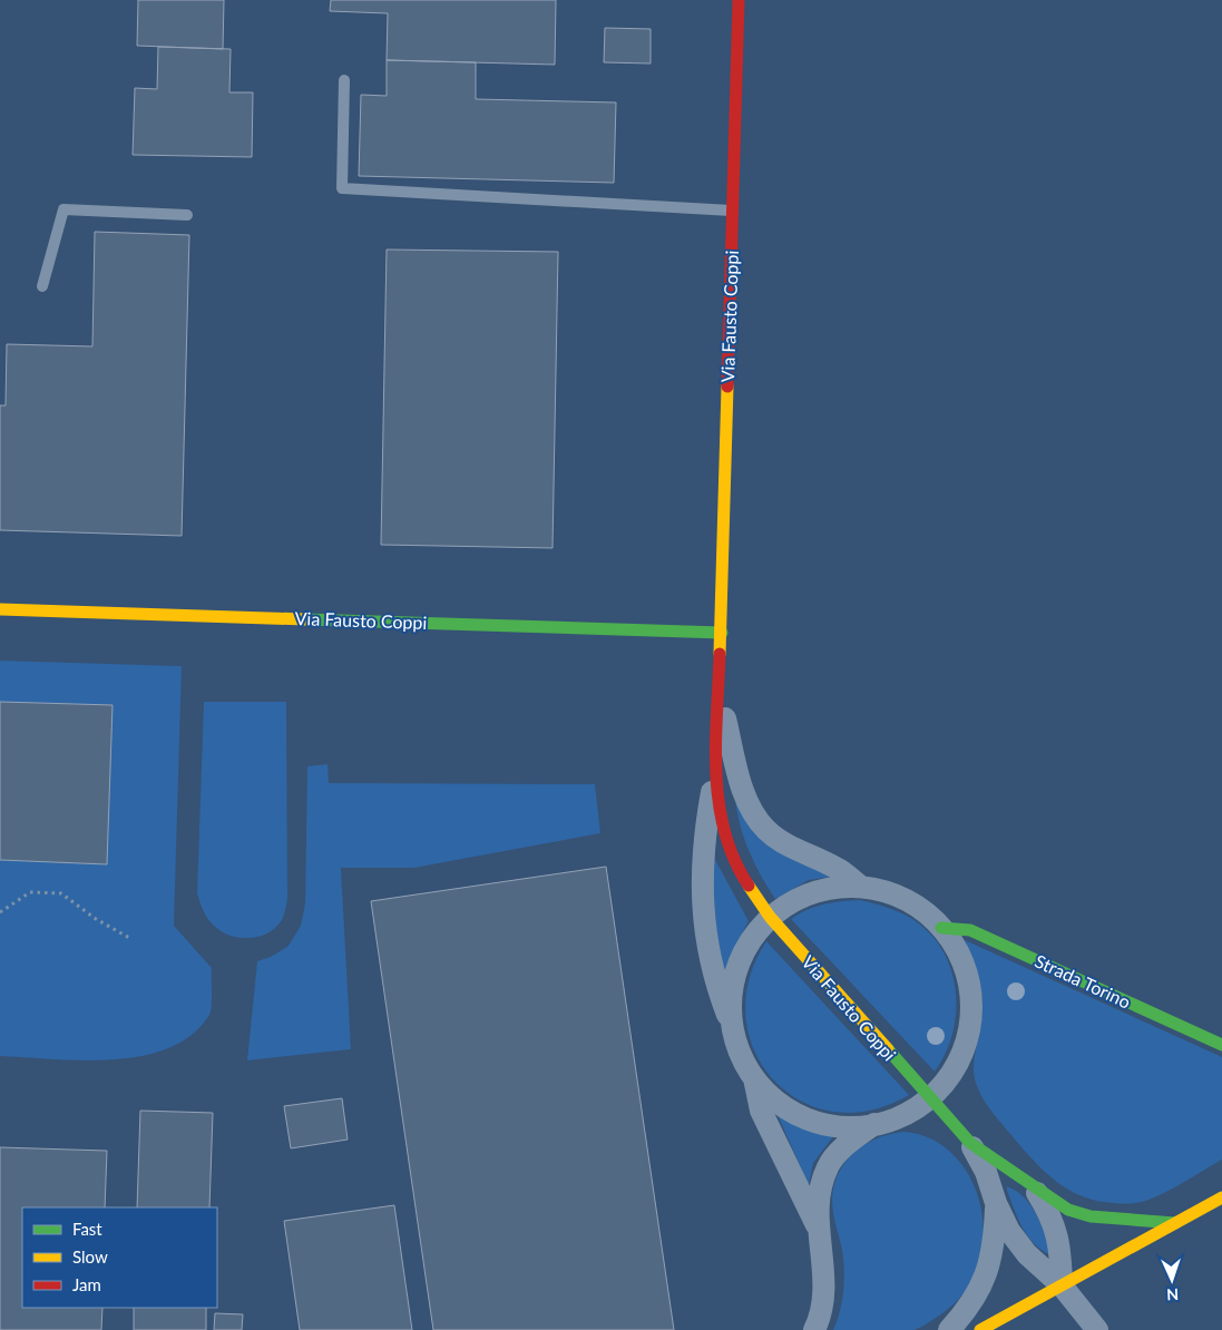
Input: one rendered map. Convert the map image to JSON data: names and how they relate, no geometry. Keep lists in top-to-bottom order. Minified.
{"streets":{"street":["Via Fausto Coppi","Strada Torino"]},"crossings":[["Via Fausto Coppi","Strada Torino"]],"legend":["Fast","Slow","Jam"],"north":"bottom"}
